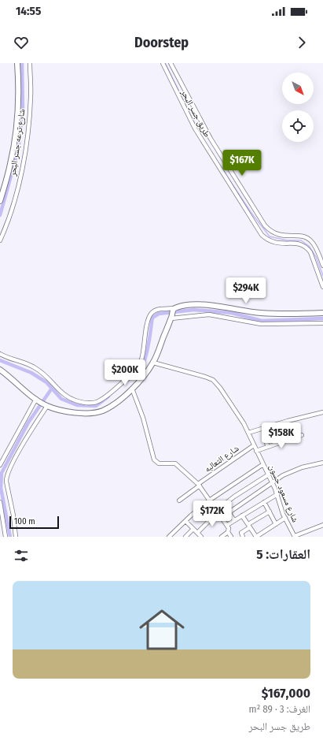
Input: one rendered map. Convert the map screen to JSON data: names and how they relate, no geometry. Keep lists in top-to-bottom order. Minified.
{"streets":{"street":["طريق جسر البحر","شارع ترعه جسر البحر","شارع التعالبه","شارع مسعود حسون"]},"crossings":[["شارع التعالبه","شارع مسعود حسون"]],"scale_bar":"100 m","north":"bottom right","page":{"status":"14:55","header":"Doorstep","price":["$167K","$294K","$200K","$158K","$172K"],"scale":"100 m","heading":"العقارات: 5","list":[{"name":"$167,000","note":"الغرف: 3 · 89 m² · طريق جسر البحر"}]}}
